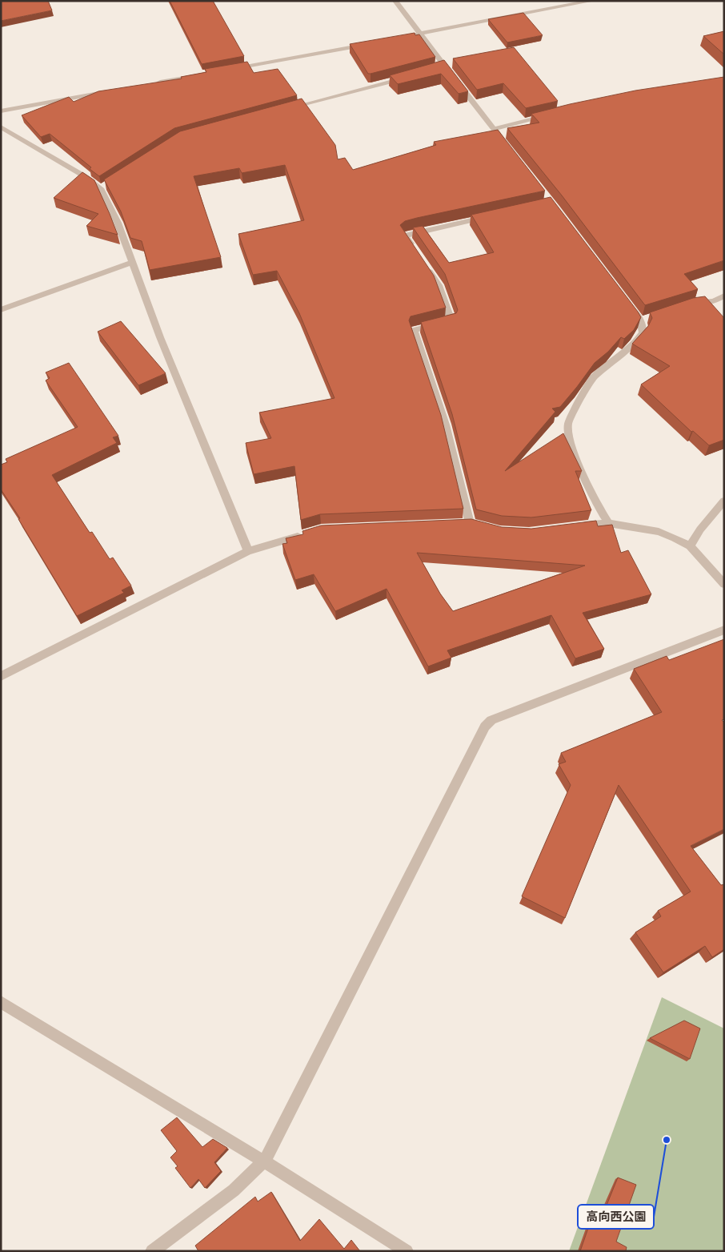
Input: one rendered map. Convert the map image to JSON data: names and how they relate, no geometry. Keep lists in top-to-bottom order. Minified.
{"places":["高向西公園"]}
